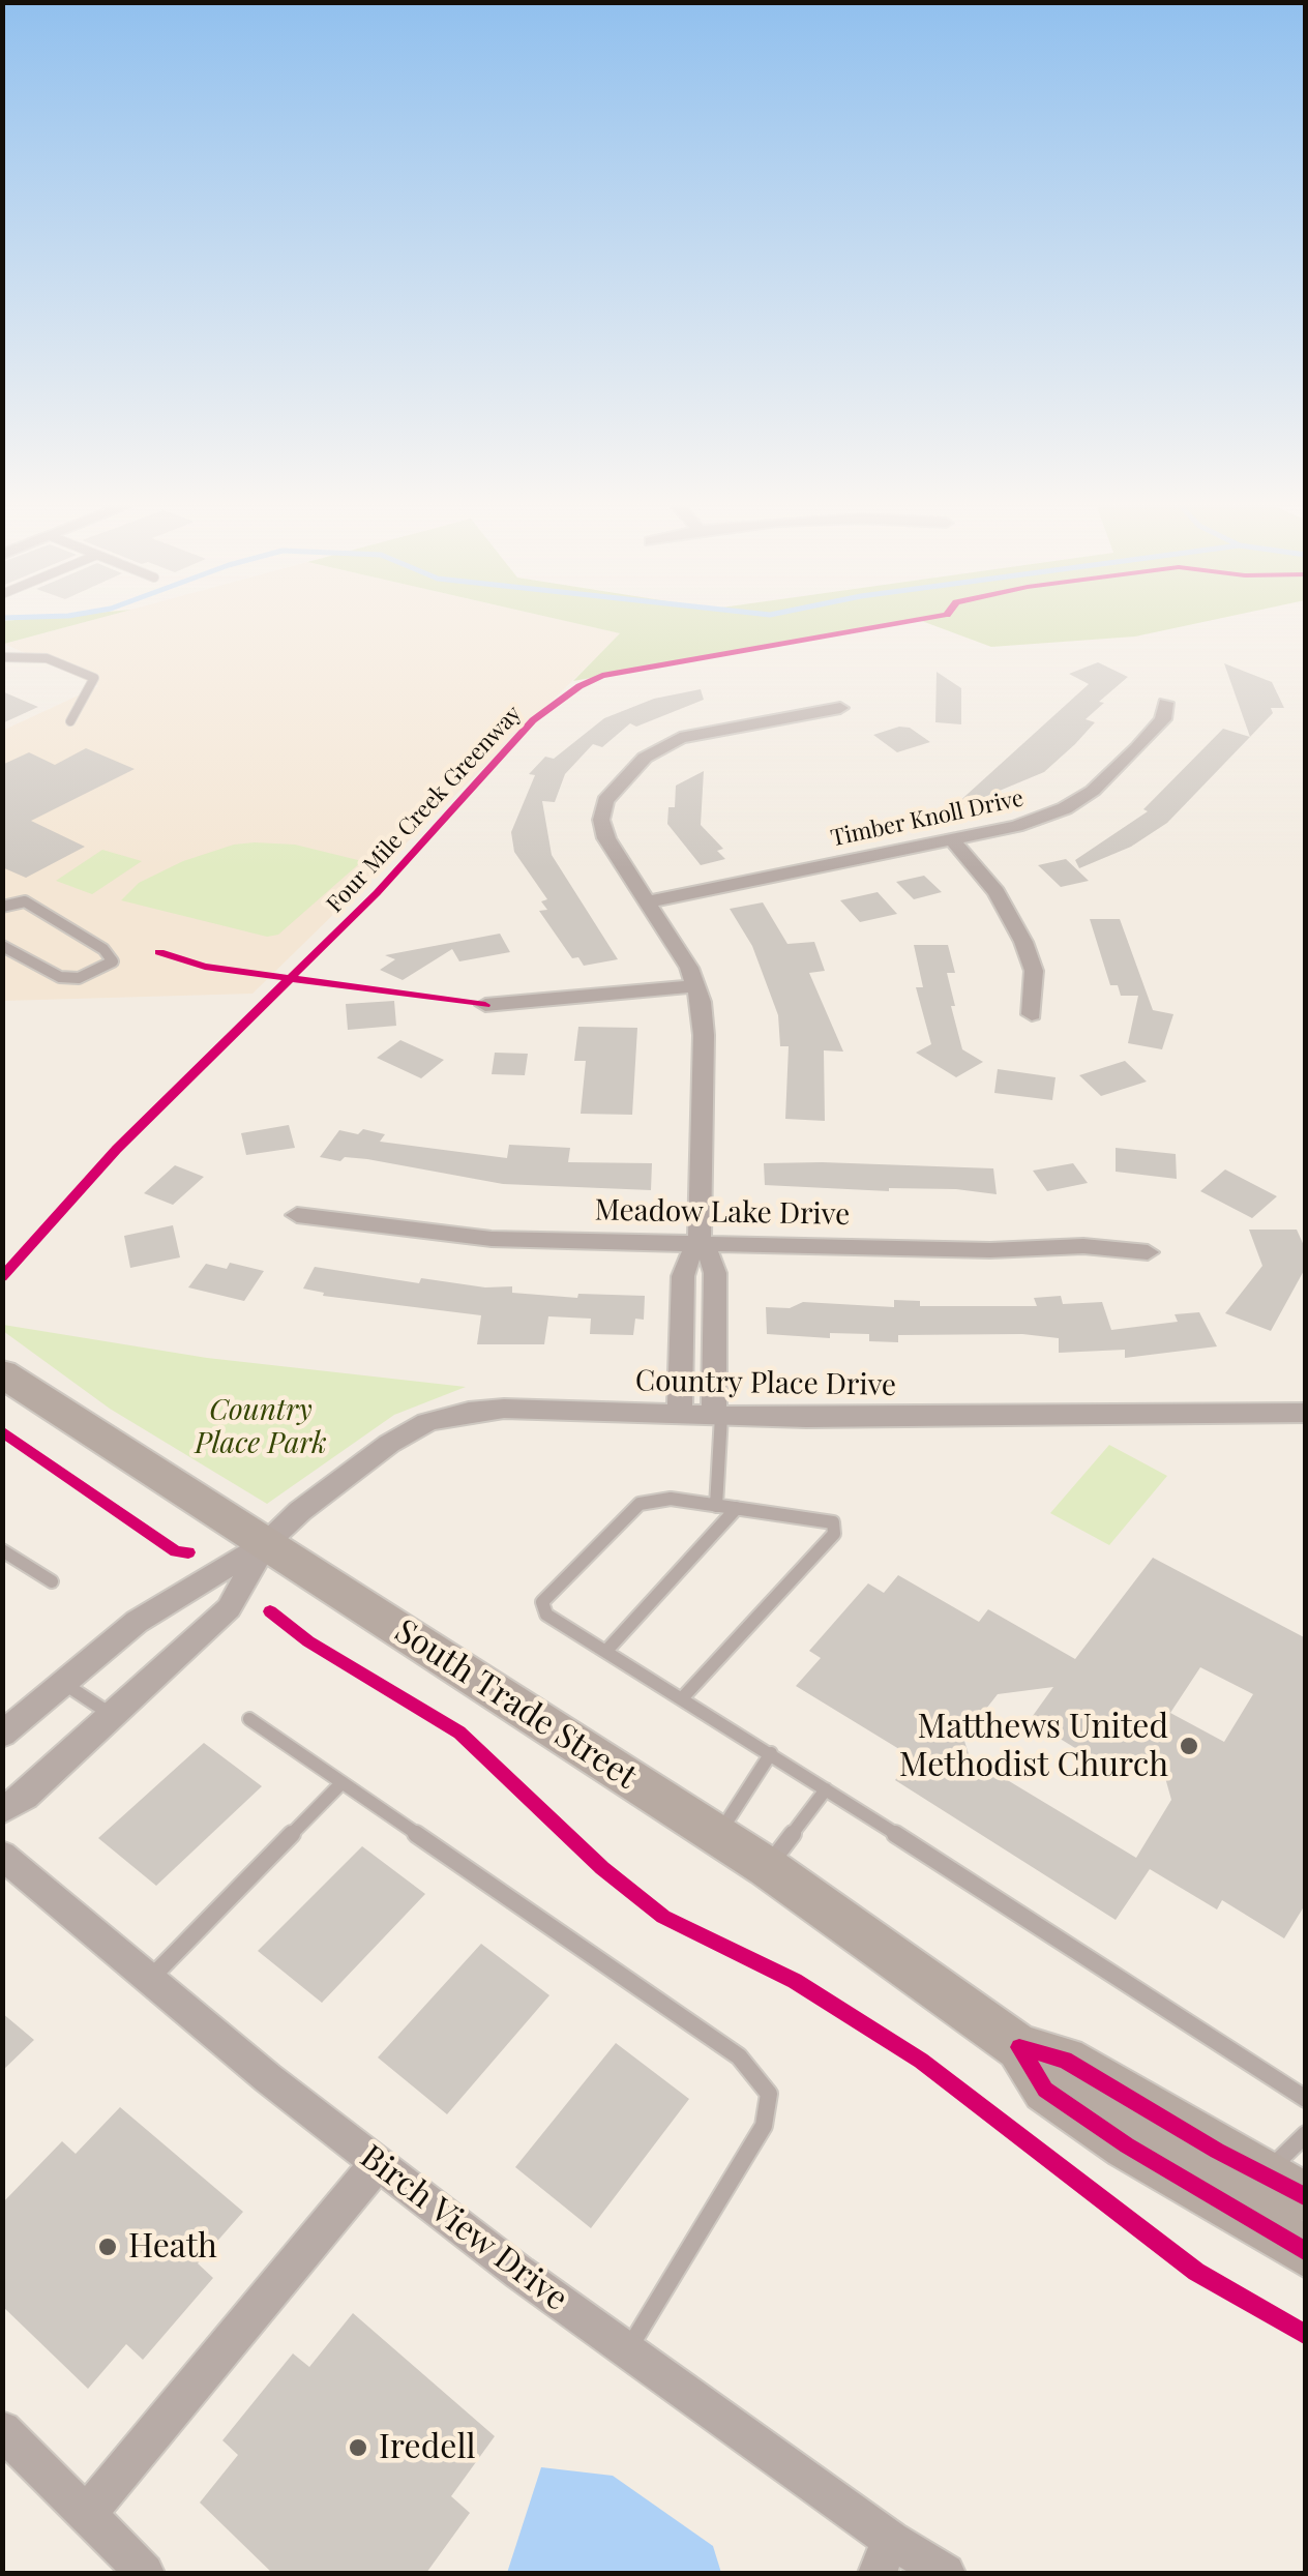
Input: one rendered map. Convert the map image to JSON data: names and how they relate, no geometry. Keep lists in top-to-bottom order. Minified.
{"streets":{"main road":["South Trade Street"],"street":["Timber Knoll Drive","Meadow Lake Drive","Country Place Drive","Birch View Drive"],"cycle path":["Four Mile Creek Greenway"]},"crossings":[["Country Place Drive","South Trade Street"]],"parks":["Country Place Park"],"places":["Matthews United Methodist Church","Heath","Iredell"]}
